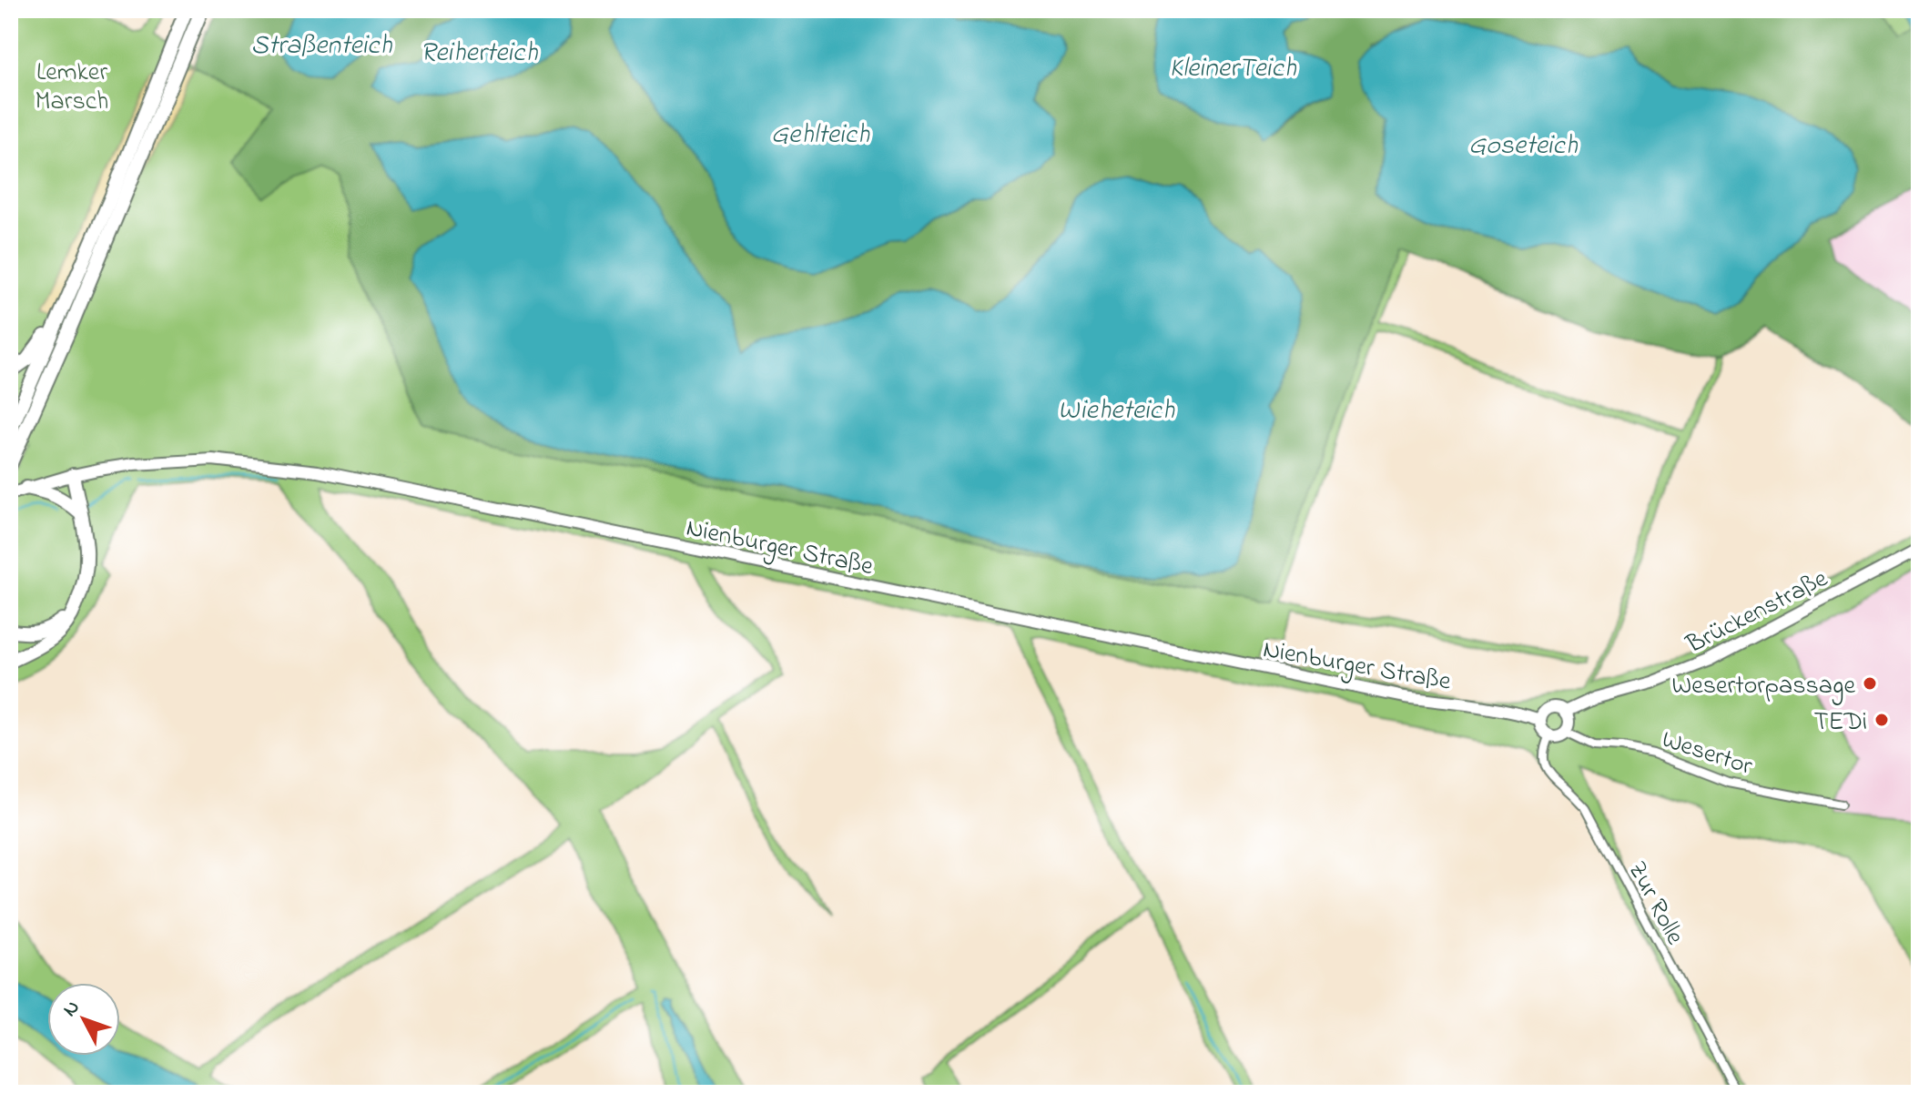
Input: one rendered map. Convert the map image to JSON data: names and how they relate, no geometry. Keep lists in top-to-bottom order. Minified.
{"streets":{"street":["Nienburger Straße","Brückenstraße","Wesertor","Zur Rolle"]},"crossings":[["Nienburger Straße","Brückenstraße"],["Nienburger Straße","Wesertor"],["Nienburger Straße","Zur Rolle"],["Brückenstraße","Wesertor"],["Brückenstraße","Zur Rolle"],["Wesertor","Zur Rolle"]],"water":["Straßenteich","Reiherteich","KleinerTeich","Gehlteich","Goseteich","Wieheteich"],"parks":["Lemker Marsch"],"places":["Wesertorpassage","TEDi"],"north":"top left"}
